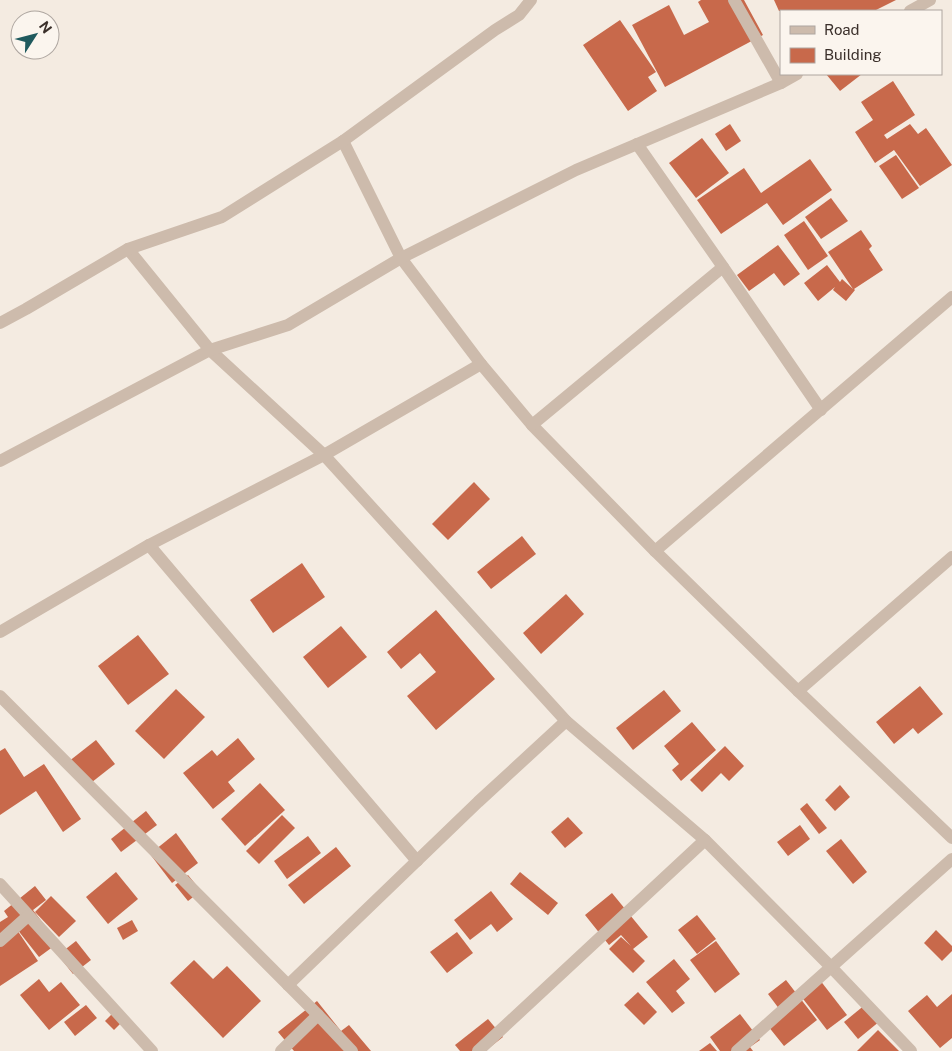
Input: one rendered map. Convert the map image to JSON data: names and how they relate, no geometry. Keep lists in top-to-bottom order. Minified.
{"legend":["Road","Building"],"north":"top right"}
